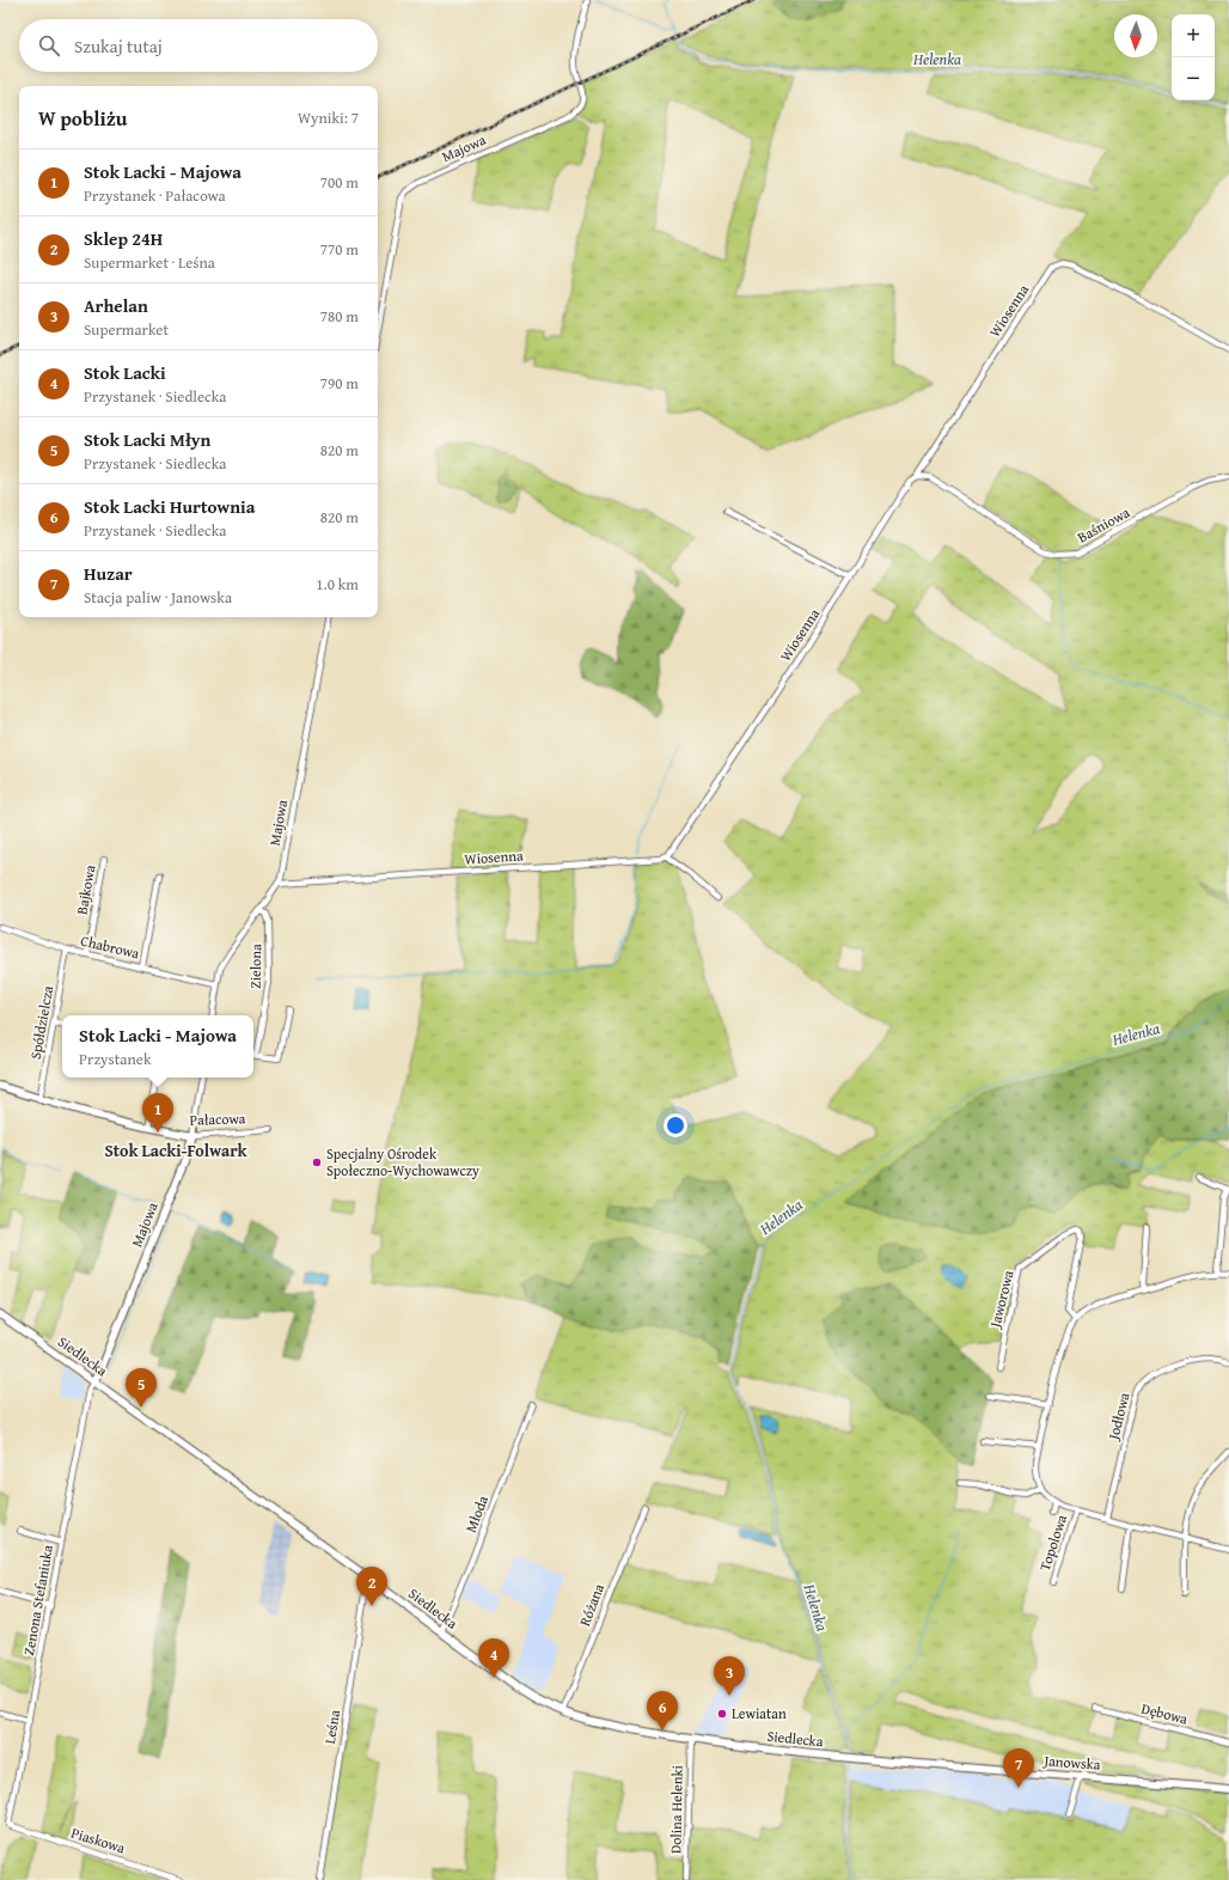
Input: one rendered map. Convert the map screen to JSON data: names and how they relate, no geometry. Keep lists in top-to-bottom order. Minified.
{"streets":{"main road":["Majowa","Pałacowa","Siedlecka","Janowska"],"street":["Wiosenna","Baśniowa","Bajkowa","Chabrowa","Zielona","Spółdzielcza","Jaworowa","Jodłowa","Młoda","Topolowa","Zenona Stefaniuka","Różana","Dębowa","Leśna","Dolina Helenki","Piaskowa"]},"crossings":[["Majowa","Wiosenna"],["Majowa","Chabrowa"],["Majowa","Zielona"],["Majowa","Pałacowa"],["Majowa","Siedlecka"],["Majowa","Zenona Stefaniuka"],["Wiosenna","Baśniowa"],["Bajkowa","Chabrowa"],["Chabrowa","Spółdzielcza"],["Spółdzielcza","Pałacowa"],["Siedlecka","Młoda"],["Siedlecka","Zenona Stefaniuka"],["Siedlecka","Różana"],["Siedlecka","Leśna"],["Siedlecka","Janowska"],["Siedlecka","Dolina Helenki"],["Jodłowa","Topolowa"],["Zenona Stefaniuka","Piaskowa"]],"districts":["Stok Lacki-Folwark"],"water":["Helenka"],"places":["Specjalny Ośrodek Społeczno-Wychowawczy","Lewiatan"],"north":"bottom","page":{"map_buttons":["+","−"],"search":"Szukaj tutaj","heading":["W pobliżu","Wyniki: 7"],"list":[{"mark":"1","name":"Stok Lacki - Majowa","note":"Przystanek · Pałacowa","value":"700 m"},{"mark":"2","name":"Sklep 24H","note":"Supermarket · Leśna","value":"770 m"},{"mark":"3","name":"Arhelan","note":"Supermarket","value":"780 m"},{"mark":"4","name":"Stok Lacki","note":"Przystanek · Siedlecka","value":"790 m"},{"mark":"5","name":"Stok Lacki Młyn","note":"Przystanek · Siedlecka","value":"820 m"},{"mark":"6","name":"Stok Lacki Hurtownia","note":"Przystanek · Siedlecka","value":"820 m"},{"mark":"7","name":"Huzar","note":"Stacja paliw · Janowska","value":"1.0 km"}],"popup":["Stok Lacki - Majowa","Przystanek"],"pins":["1","5","2","4","3","6","7"]}}
